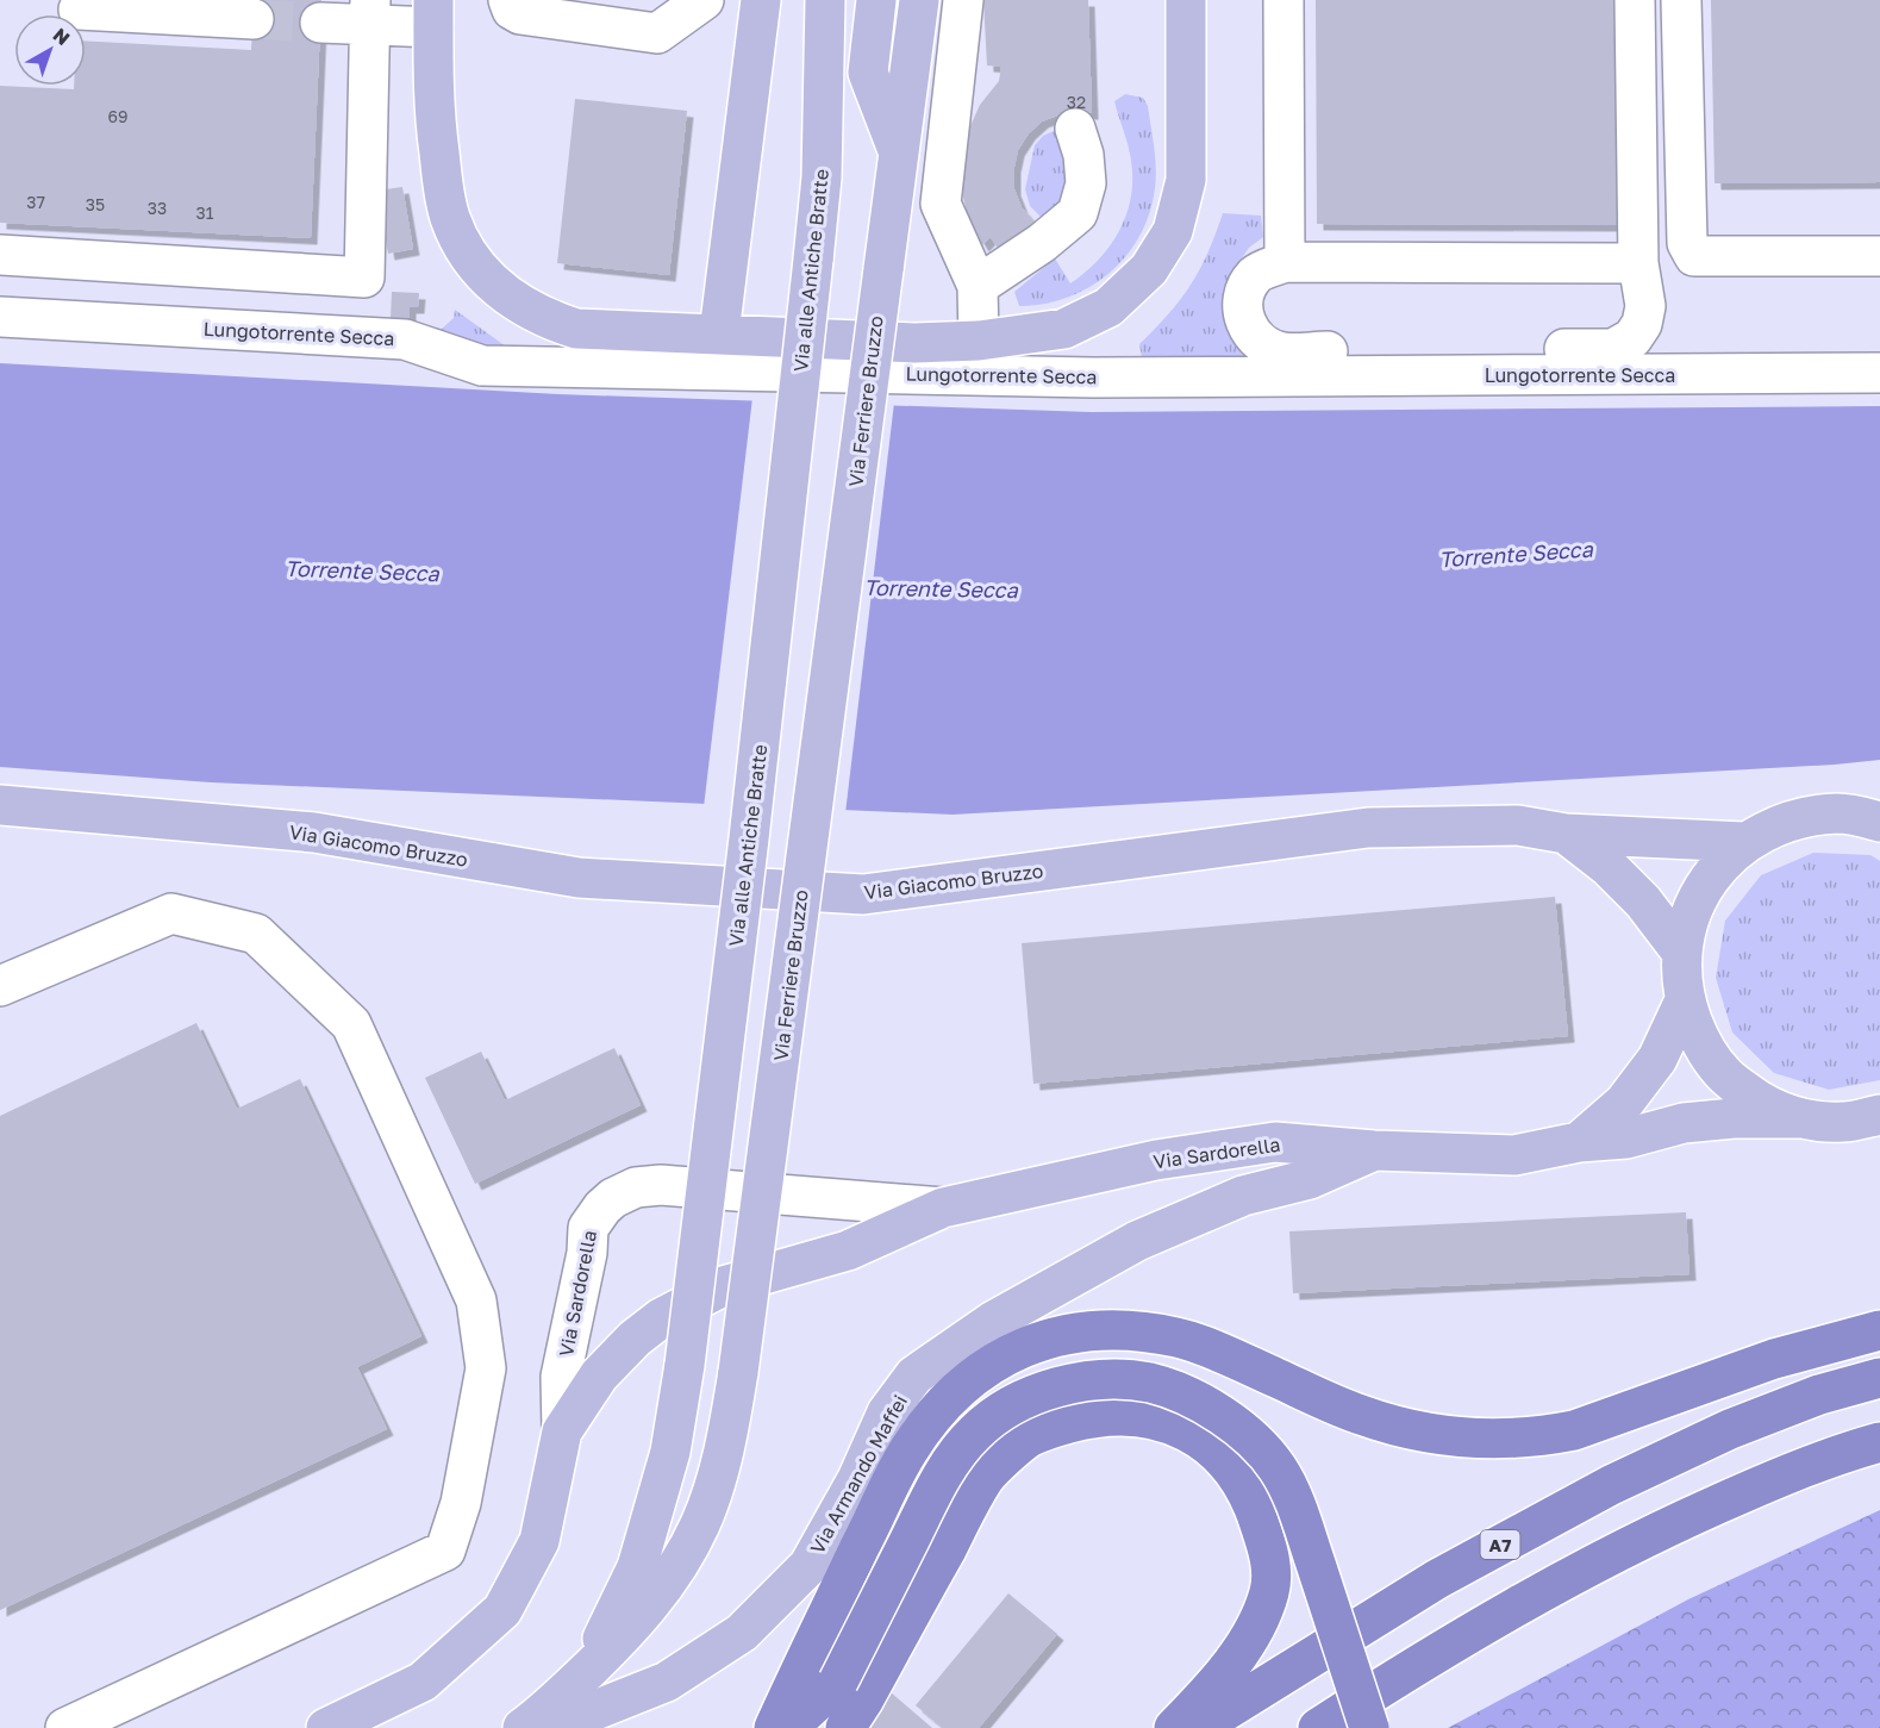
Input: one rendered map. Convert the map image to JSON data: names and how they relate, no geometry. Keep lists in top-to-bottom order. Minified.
{"streets":{"highway":["A7"],"main road":["Via alle Antiche Bratte","Via Ferriere Bruzzo","Via Giacomo Bruzzo","Via Sardorella","Via Armando Maffei"],"street":["Lungotorrente Secca"]},"crossings":[["Via alle Antiche Bratte","Via Ferriere Bruzzo"],["Via Sardorella","Via Armando Maffei"]],"water":["Torrente Secca"],"house_numbers":["32","69","37","35","33","31"],"north":"top right"}
